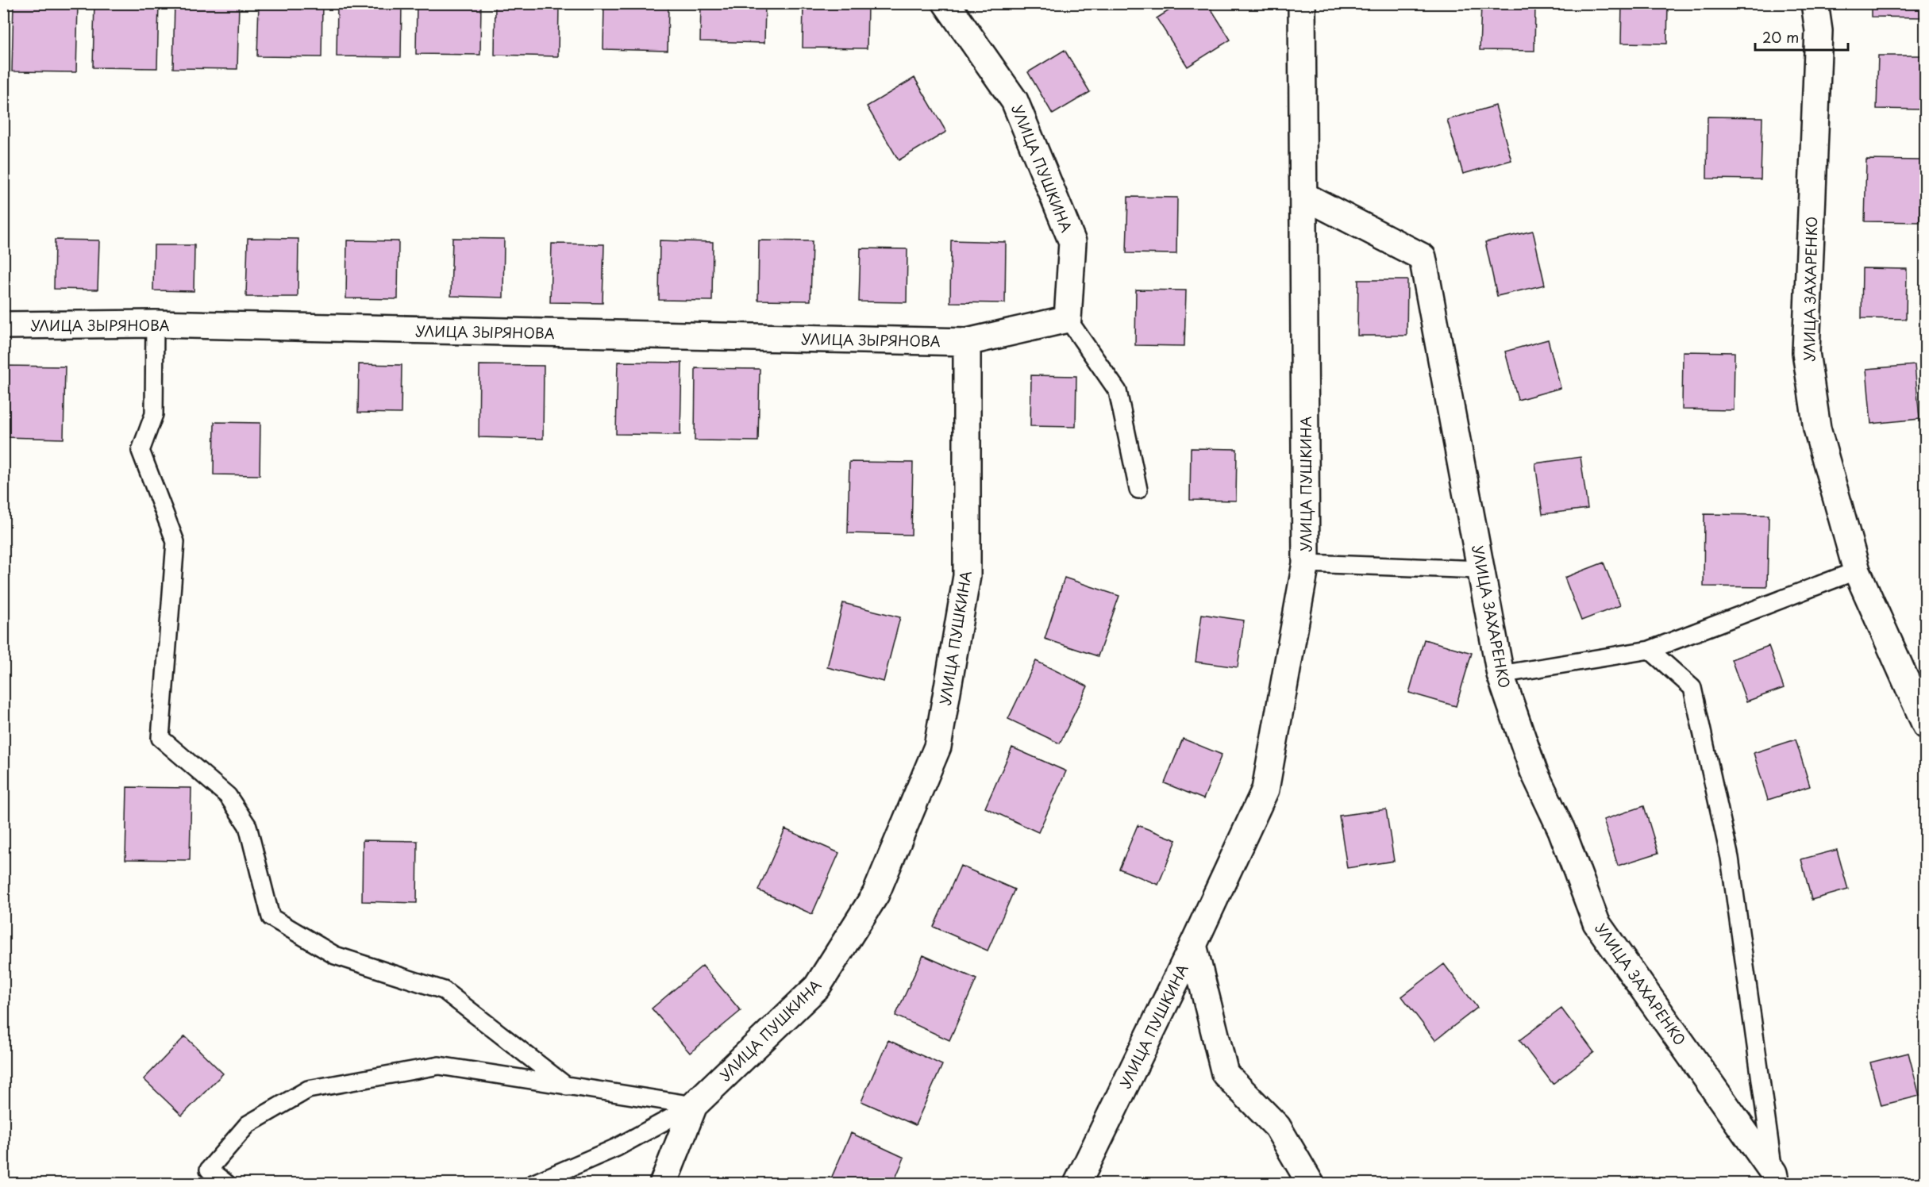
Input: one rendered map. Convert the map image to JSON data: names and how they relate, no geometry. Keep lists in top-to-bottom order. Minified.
{"streets":{"street":["УЛИЦА ПУШКИНА","УЛИЦА ЗАХАРЕНКО","УЛИЦА ЗЫРЯНОВА"]},"crossings":[["УЛИЦА ПУШКИНА","УЛИЦА ЗАХАРЕНКО"],["УЛИЦА ПУШКИНА","УЛИЦА ЗЫРЯНОВА"]],"scale_bar":"20 m"}
